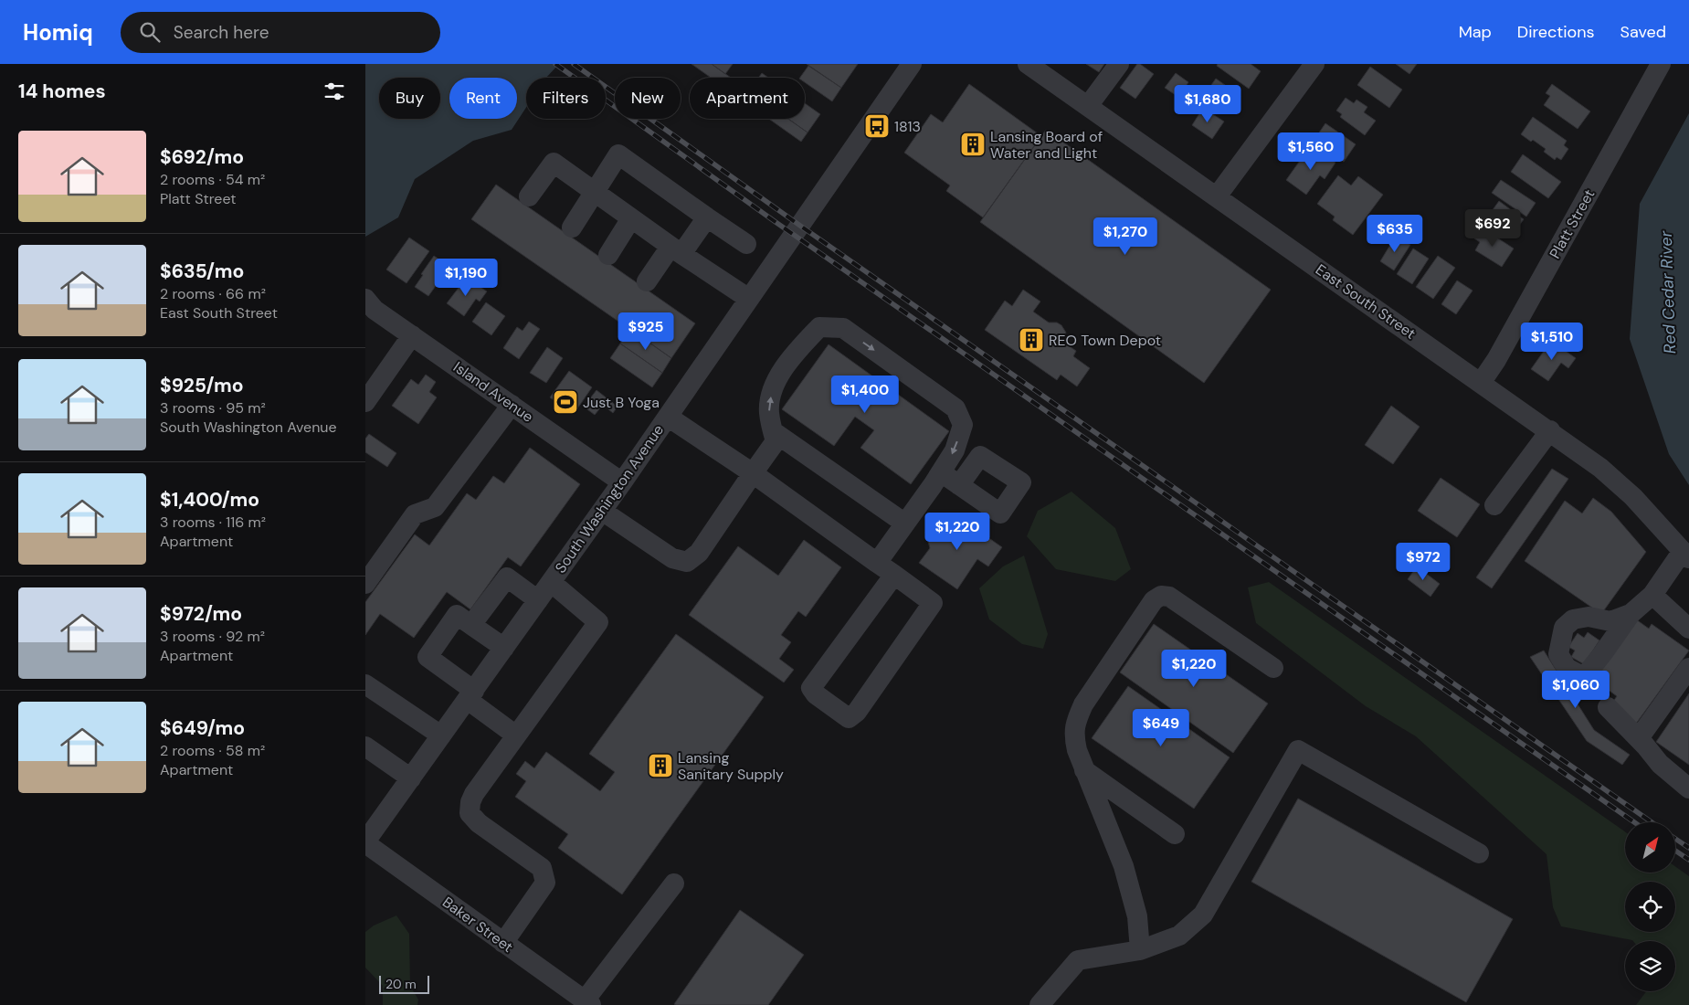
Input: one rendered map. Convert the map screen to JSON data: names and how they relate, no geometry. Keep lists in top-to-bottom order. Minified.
{"streets":{"street":["Platt Street","East South Street","Island Avenue","South Washington Avenue","Baker Street"]},"crossings":[["Platt Street","East South Street"],["Island Avenue","South Washington Avenue"],["South Washington Avenue","Baker Street"]],"water":["Red Cedar River"],"places":{"bus stop":["1813"],"building":["Lansing Board of Water and Light","REO Town Depot","Lansing Sanitary Supply"],"sports":["Just B Yoga"]},"scale_bar":"20 m","north":"top right","page":{"header":"Homiq","search":"Search here","nav":["Map","Directions","Saved"],"heading":"14 homes","chip":["Buy","Rent","Filters","New","Apartment"],"price":["$1,680","$1,560","$692","$635","$1,270","$1,190","$925","$1,510","$1,400","$1,220","$972","$1,220","$1,060","$649"],"list":[{"name":"$692/mo","note":"2 rooms · 54 m² · Platt Street"},{"name":"$635/mo","note":"2 rooms · 66 m² · East South Street"},{"name":"$925/mo","note":"3 rooms · 95 m² · South Washington Avenue"},{"name":"$1,400/mo","note":"3 rooms · 116 m² · Apartment"},{"name":"$972/mo","note":"3 rooms · 92 m² · Apartment"},{"name":"$649/mo","note":"2 rooms · 58 m² · Apartment"}],"scale":"20 m"}}
